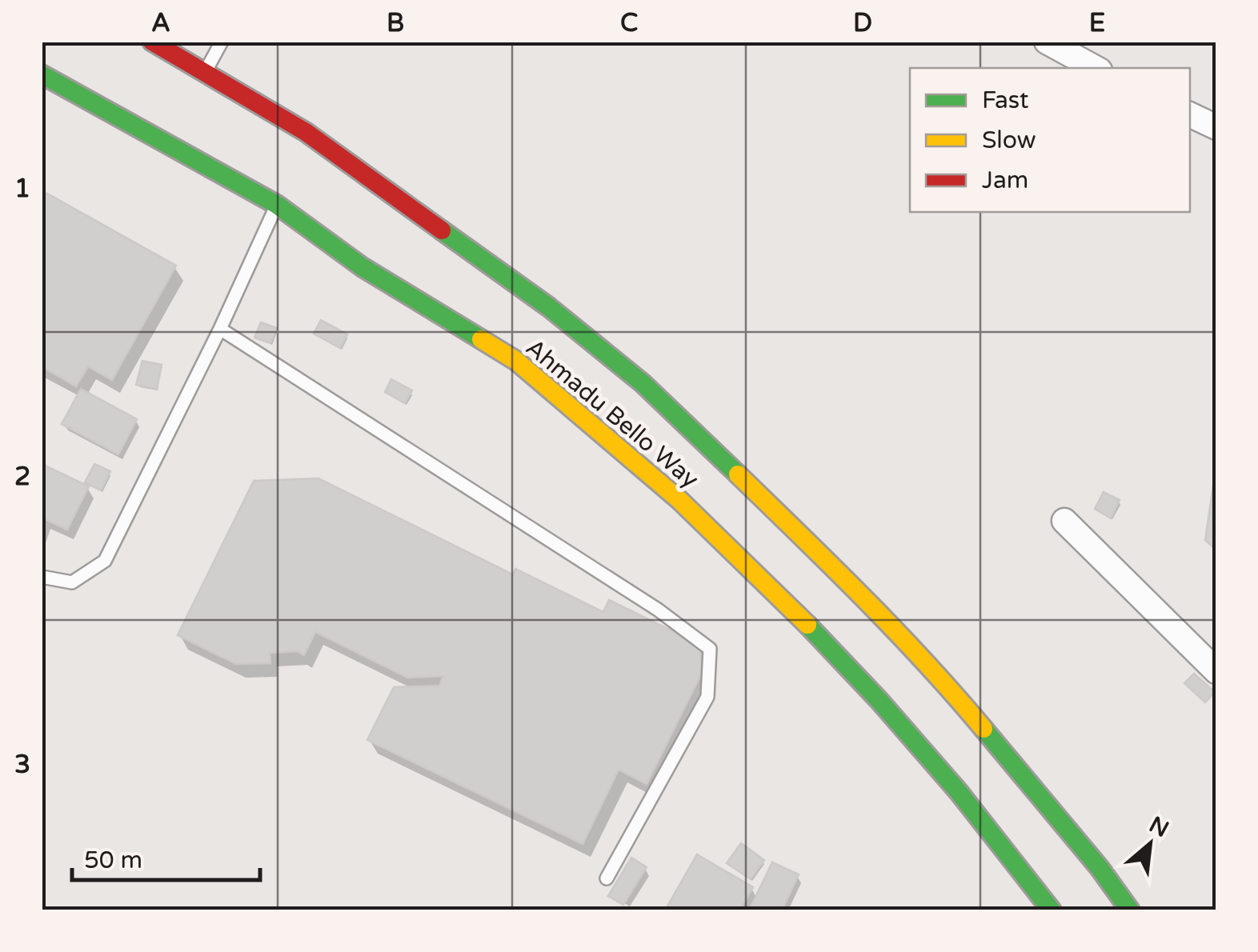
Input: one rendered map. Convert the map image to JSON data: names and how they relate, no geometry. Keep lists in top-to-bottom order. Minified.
{"streets":{"main road":["Ahmadu Bello Way"]},"legend":["Fast","Slow","Jam"],"scale_bar":"50 m","north":"top right","grid":{"columns":["A","B","C","D","E"],"rows":["1","2","3"]}}
